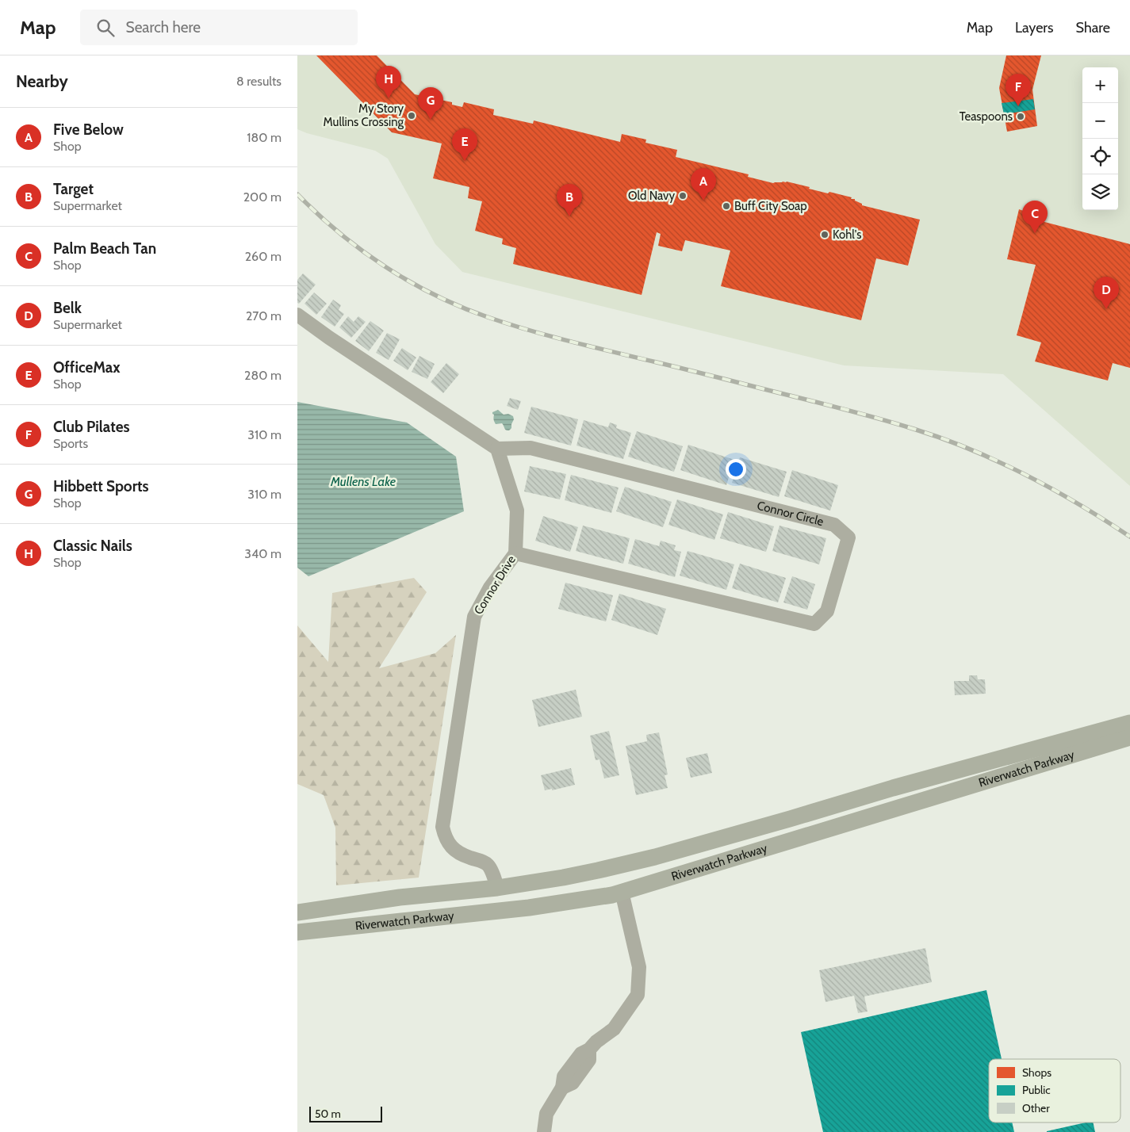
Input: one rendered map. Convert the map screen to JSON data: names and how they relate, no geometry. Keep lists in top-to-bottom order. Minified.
{"streets":{"main road":["Riverwatch Parkway"],"street":["Connor Circle","Connor Drive"]},"crossings":[["Connor Circle","Connor Drive"],["Connor Drive","Riverwatch Parkway"]],"water":["Mullens Lake"],"places":["My Story Mullins Crossing","Teaspoons","Old Navy","Buff City Soap","Kohl's"],"legend":["Shops","Public","Other"],"scale_bar":"50 m","page":{"header":"Map","search":"Search here","nav":["Map","Layers","Share"],"heading":["Nearby","8 results"],"pins":["H","F","G","E","A","B","C","D"],"map_buttons":["+","−"],"list":[{"mark":"A","name":"Five Below","note":"Shop","value":"180 m"},{"mark":"B","name":"Target","note":"Supermarket","value":"200 m"},{"mark":"C","name":"Palm Beach Tan","note":"Shop","value":"260 m"},{"mark":"D","name":"Belk","note":"Supermarket","value":"270 m"},{"mark":"E","name":"OfficeMax","note":"Shop","value":"280 m"},{"mark":"F","name":"Club Pilates","note":"Sports","value":"310 m"},{"mark":"G","name":"Hibbett Sports","note":"Shop","value":"310 m"},{"mark":"H","name":"Classic Nails","note":"Shop","value":"340 m"}],"scale":"50 m"}}
